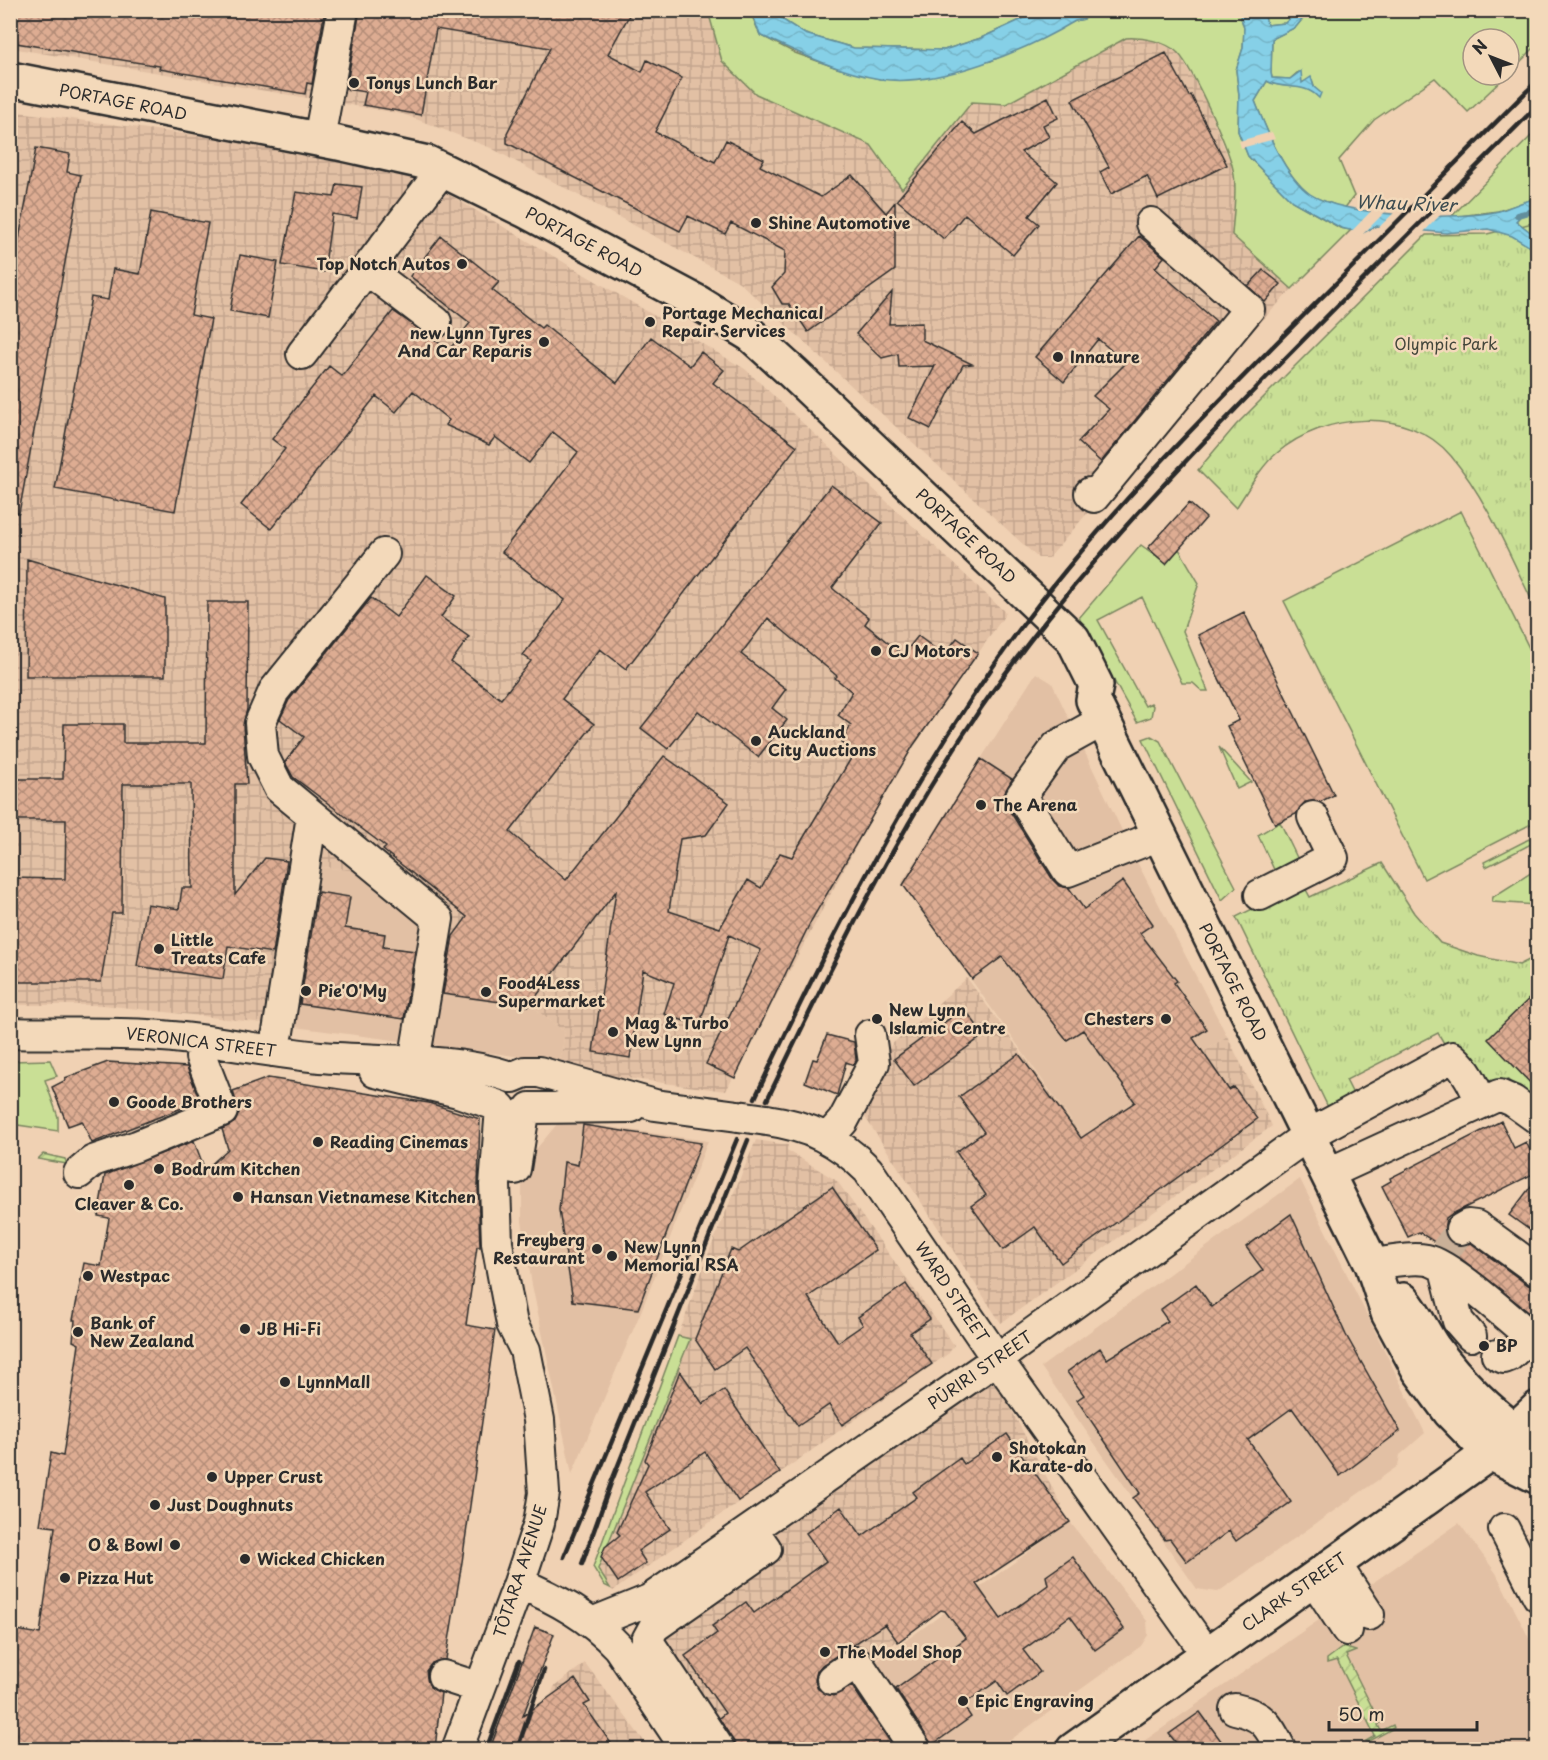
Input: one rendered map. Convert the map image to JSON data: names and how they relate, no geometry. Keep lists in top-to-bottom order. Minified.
{"streets":{"main road":["PORTAGE ROAD","CLARK STREET"],"street":["VERONICA STREET","WARD STREET","PŪRIRI STREET","TŌTARA AVENUE"]},"crossings":[["PORTAGE ROAD","PŪRIRI STREET"],["PORTAGE ROAD","CLARK STREET"],["VERONICA STREET","WARD STREET"],["VERONICA STREET","TŌTARA AVENUE"],["WARD STREET","PŪRIRI STREET"],["WARD STREET","CLARK STREET"]],"water":["Whau River"],"parks":["Olympic Park"],"places":["Tonys Lunch Bar","Shine Automotive","Top Notch Autos","Portage Mechanical Repair Services","new Lynn Tyres And Car Reparis","Innature","CJ Motors","Auckland City Auctions","The Arena","Little Treats Cafe","Pie'O'My","Food4Less Supermarket","New Lynn Islamic Centre","Chesters","Mag & Turbo New Lynn","Goode Brothers","Reading Cinemas","Bodrum Kitchen","Cleaver & Co.","Hansan Vietnamese Kitchen","Freyberg Restaurant","New Lynn Memorial RSA","Westpac","JB Hi-Fi","Bank of New Zealand","BP","LynnMall","Shotokan Karate-do","Upper Crust","Just Doughnuts","O & Bowl","Wicked Chicken","Pizza Hut","The Model Shop","Epic Engraving"],"scale_bar":"50 m","north":"top left"}
